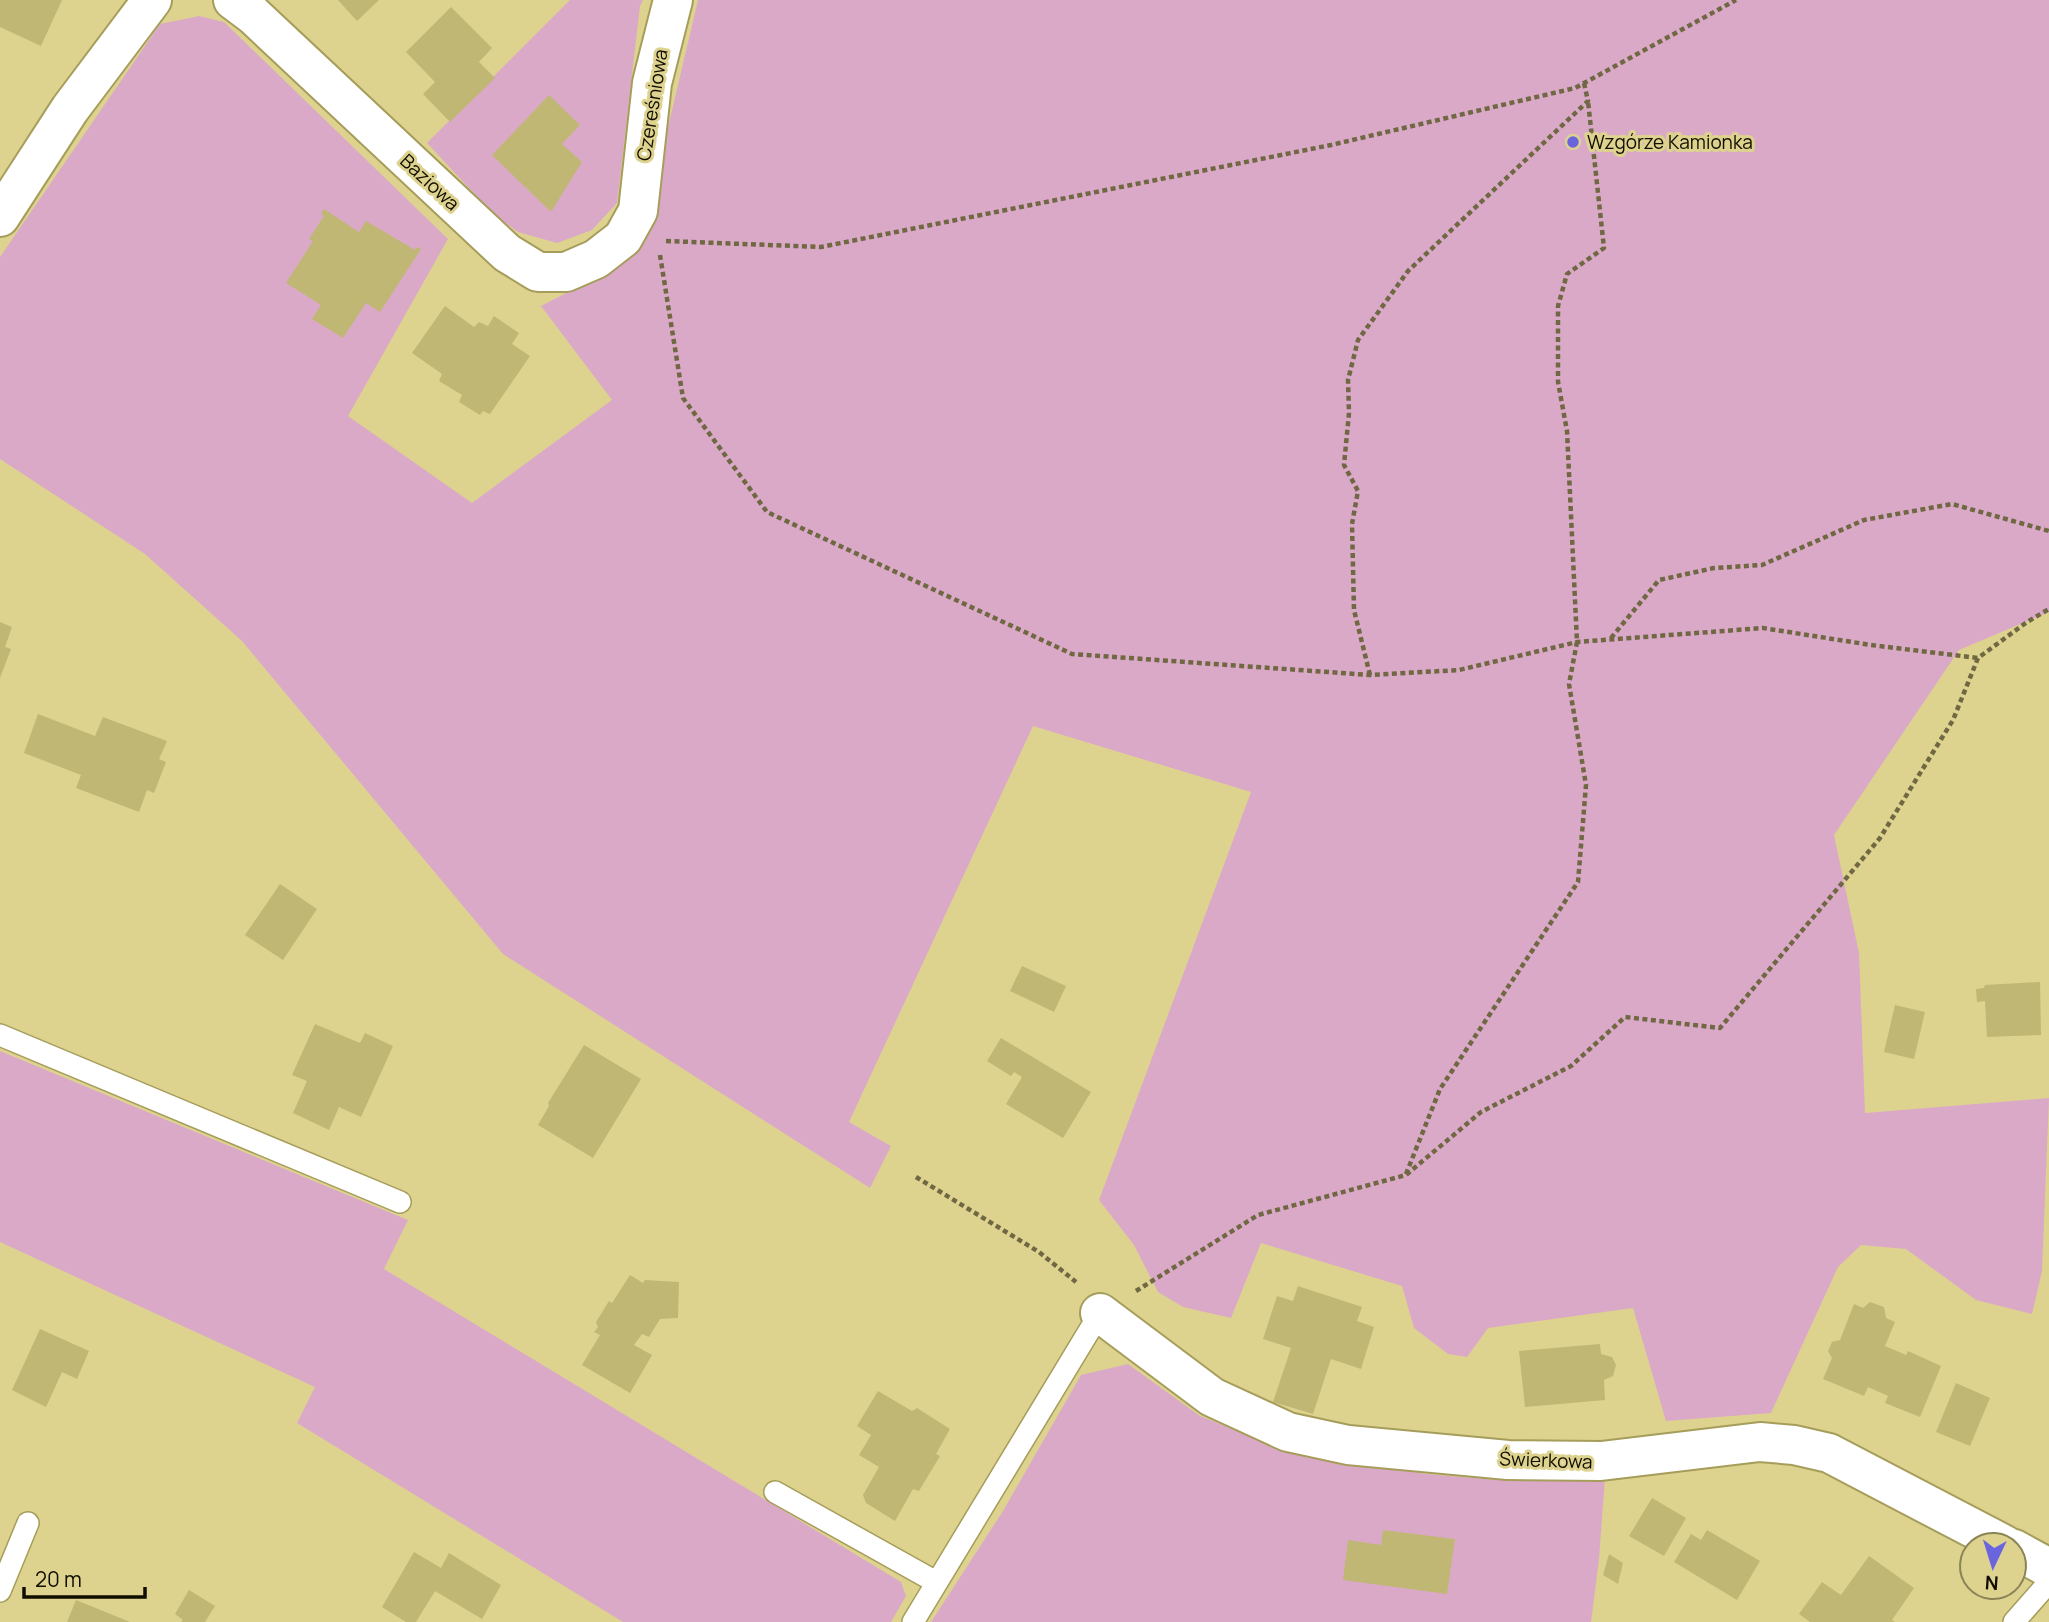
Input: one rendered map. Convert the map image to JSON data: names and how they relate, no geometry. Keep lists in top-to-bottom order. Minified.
{"streets":{"street":["Czereśniowa","Baziowa","Świerkowa"]},"crossings":[["Czereśniowa","Baziowa"]],"places":["Wzgórze Kamionka"],"scale_bar":"20 m","north":"bottom"}
